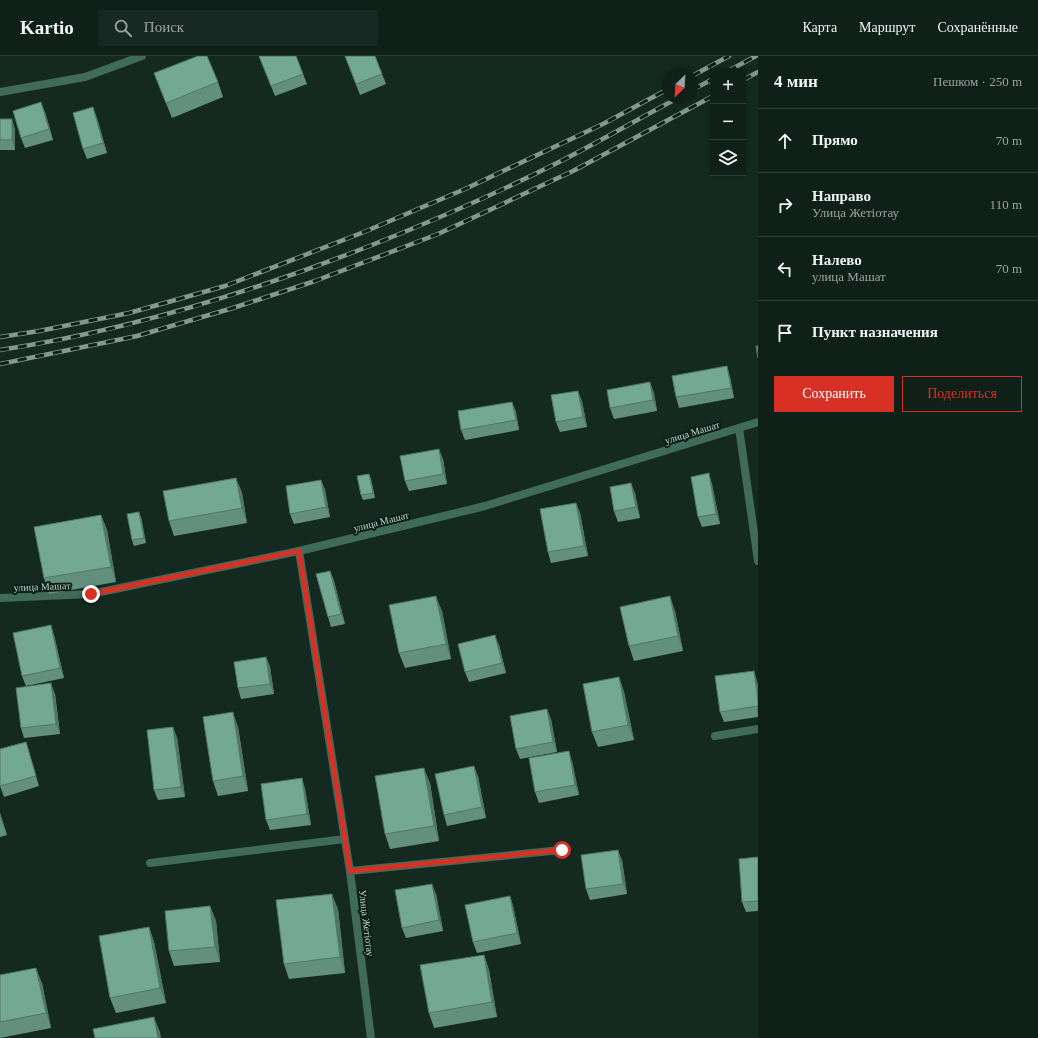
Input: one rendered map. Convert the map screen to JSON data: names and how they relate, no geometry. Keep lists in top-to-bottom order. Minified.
{"streets":{"street":["улица Машат","Улица Жетіотау"]},"crossings":[["улица Машат","Улица Жетіотау"]],"north":"bottom left","page":{"header":"Kartio","search":"Поиск","nav":["Карта","Маршрут","Сохранённые"],"heading":["4 мин","Пешком · 250 m"],"map_buttons":["+","−"],"list":[["Прямо","70 m"],["Направо","Улица Жетіотау","110 m"],["Налево","улица Машат","70 m"],"Пункт назначения"],"buttons":["Сохранить","Поделиться"]}}
